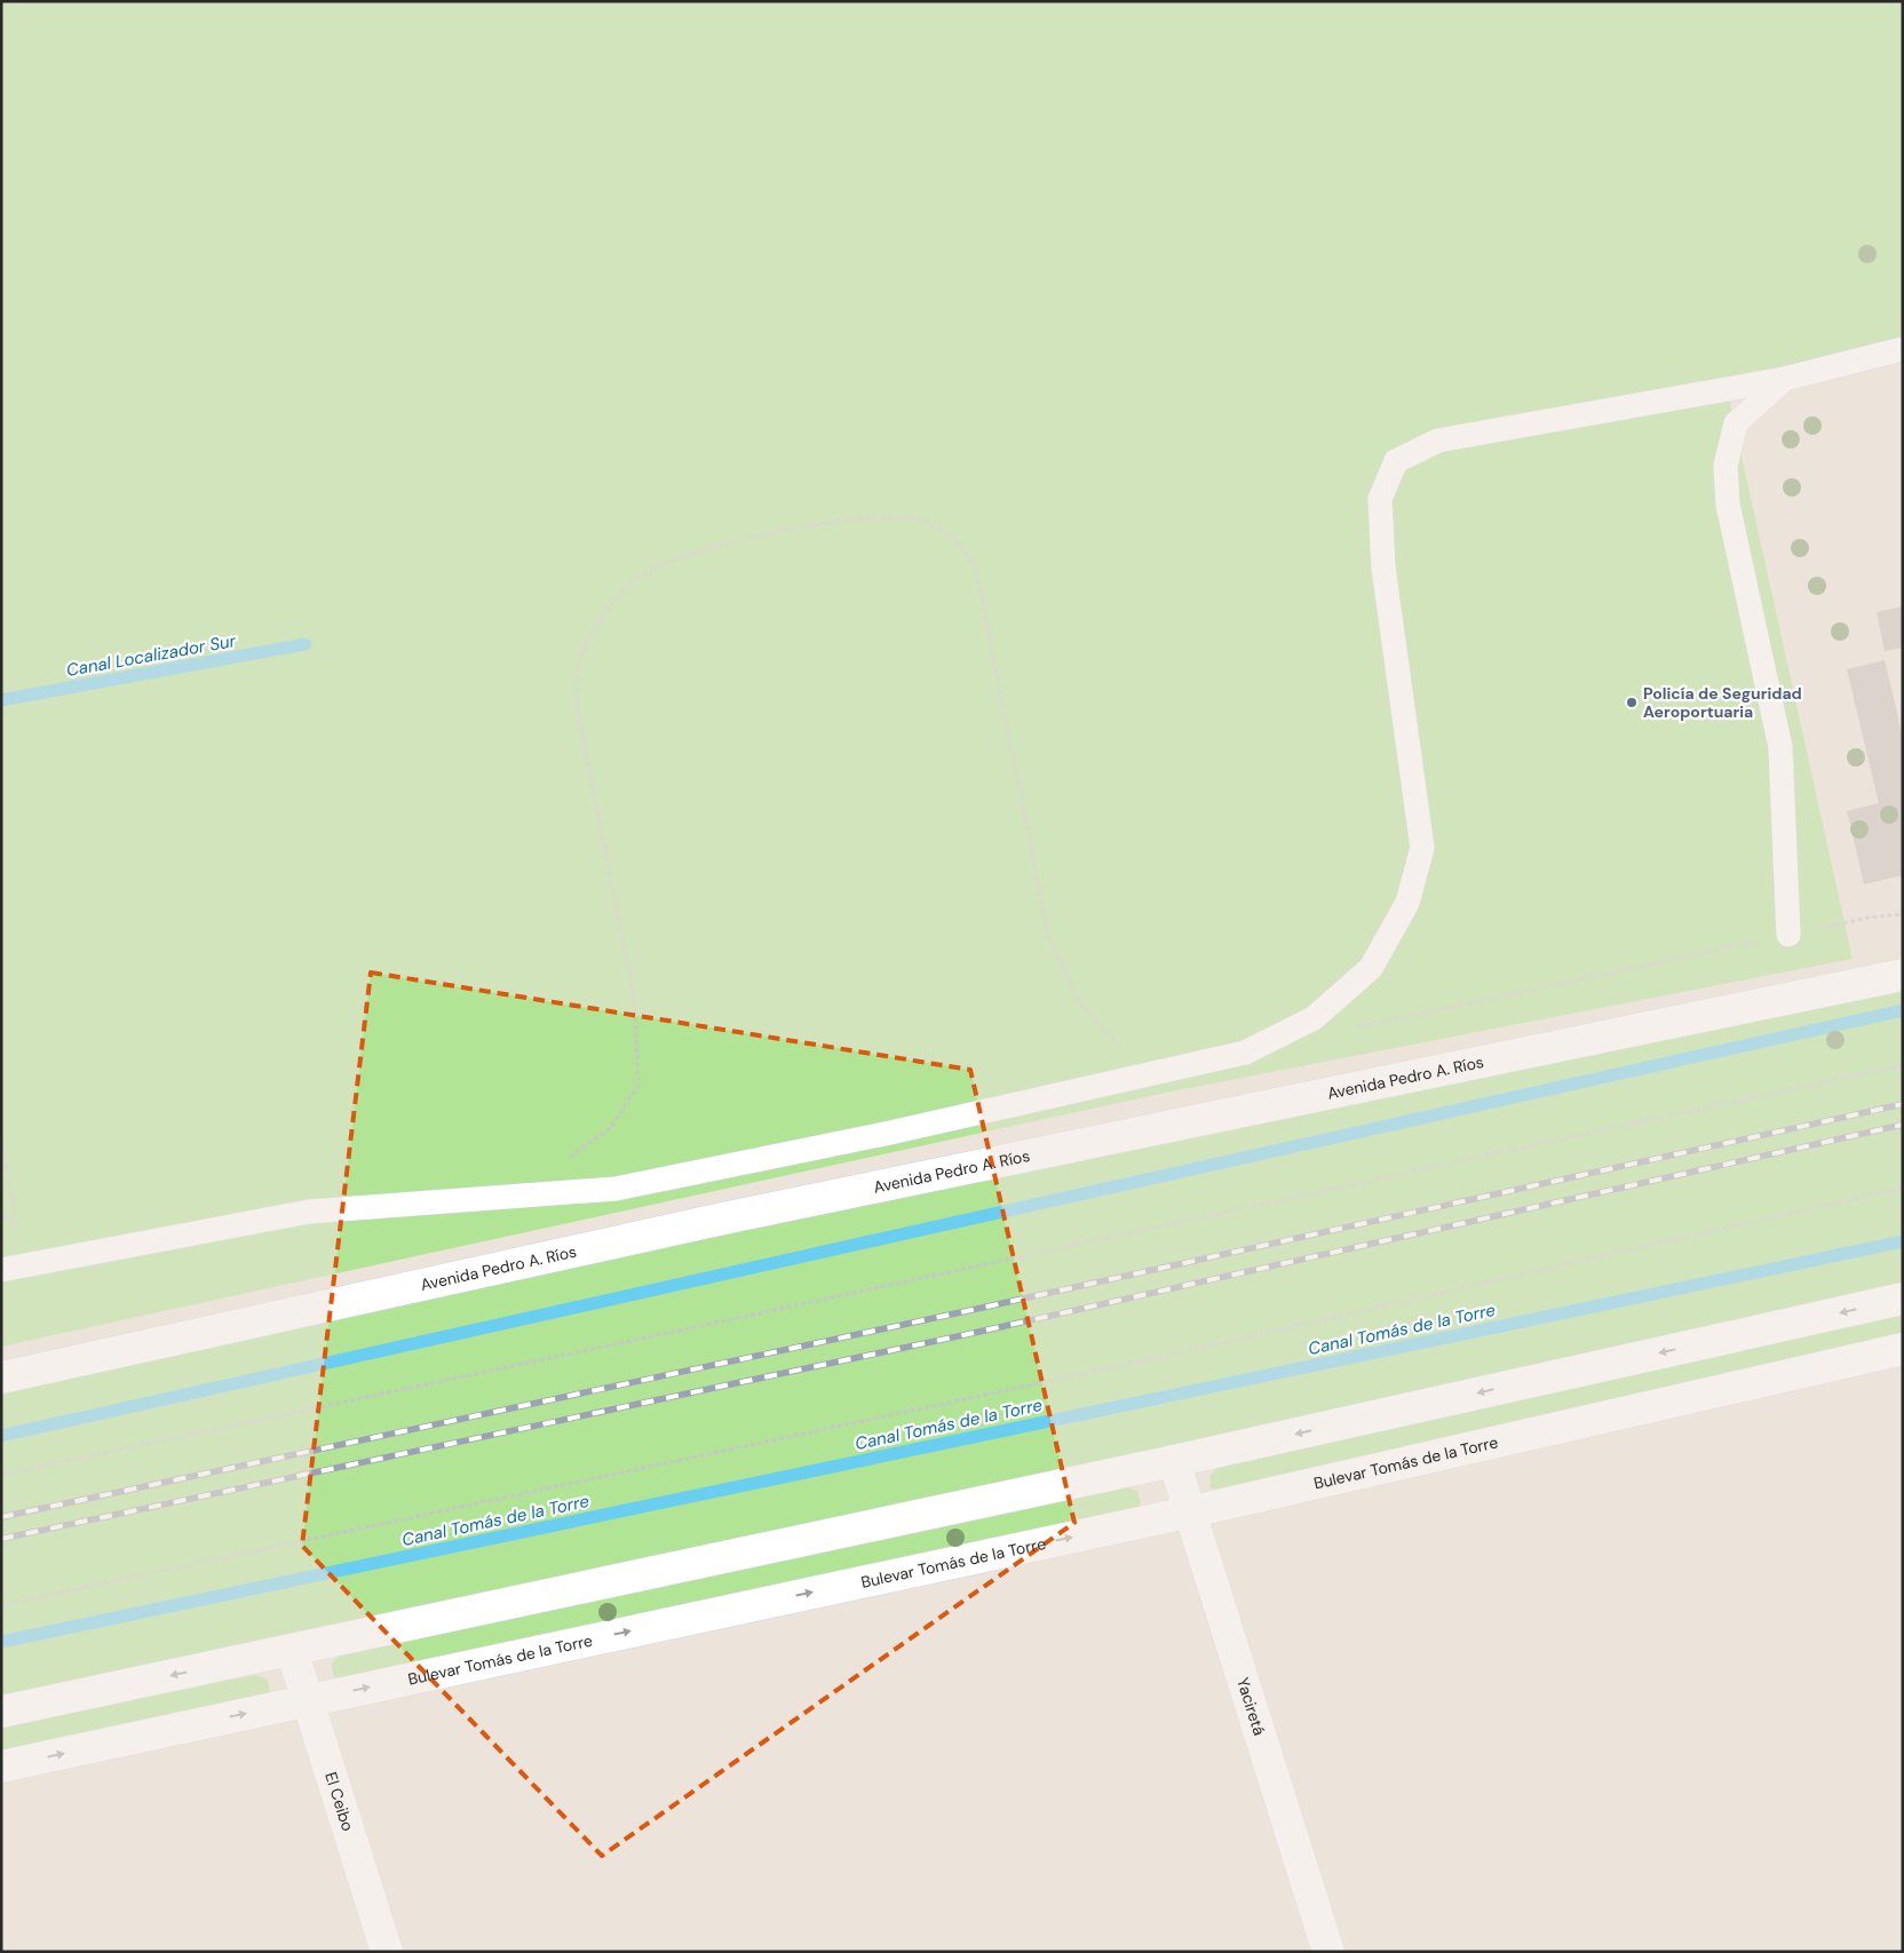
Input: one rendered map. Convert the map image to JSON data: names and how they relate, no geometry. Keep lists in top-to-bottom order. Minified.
{"streets":{"street":["Avenida Pedro A. Ríos","Bulevar Tomás de la Torre","Yaciretá","El Ceibo"]},"crossings":[["Bulevar Tomás de la Torre","Yaciretá"],["Bulevar Tomás de la Torre","El Ceibo"]],"water":["Canal Localizador Sur","Canal Tomás de la Torre"],"places":["Policía de Seguridad Aeroportuaria"]}
